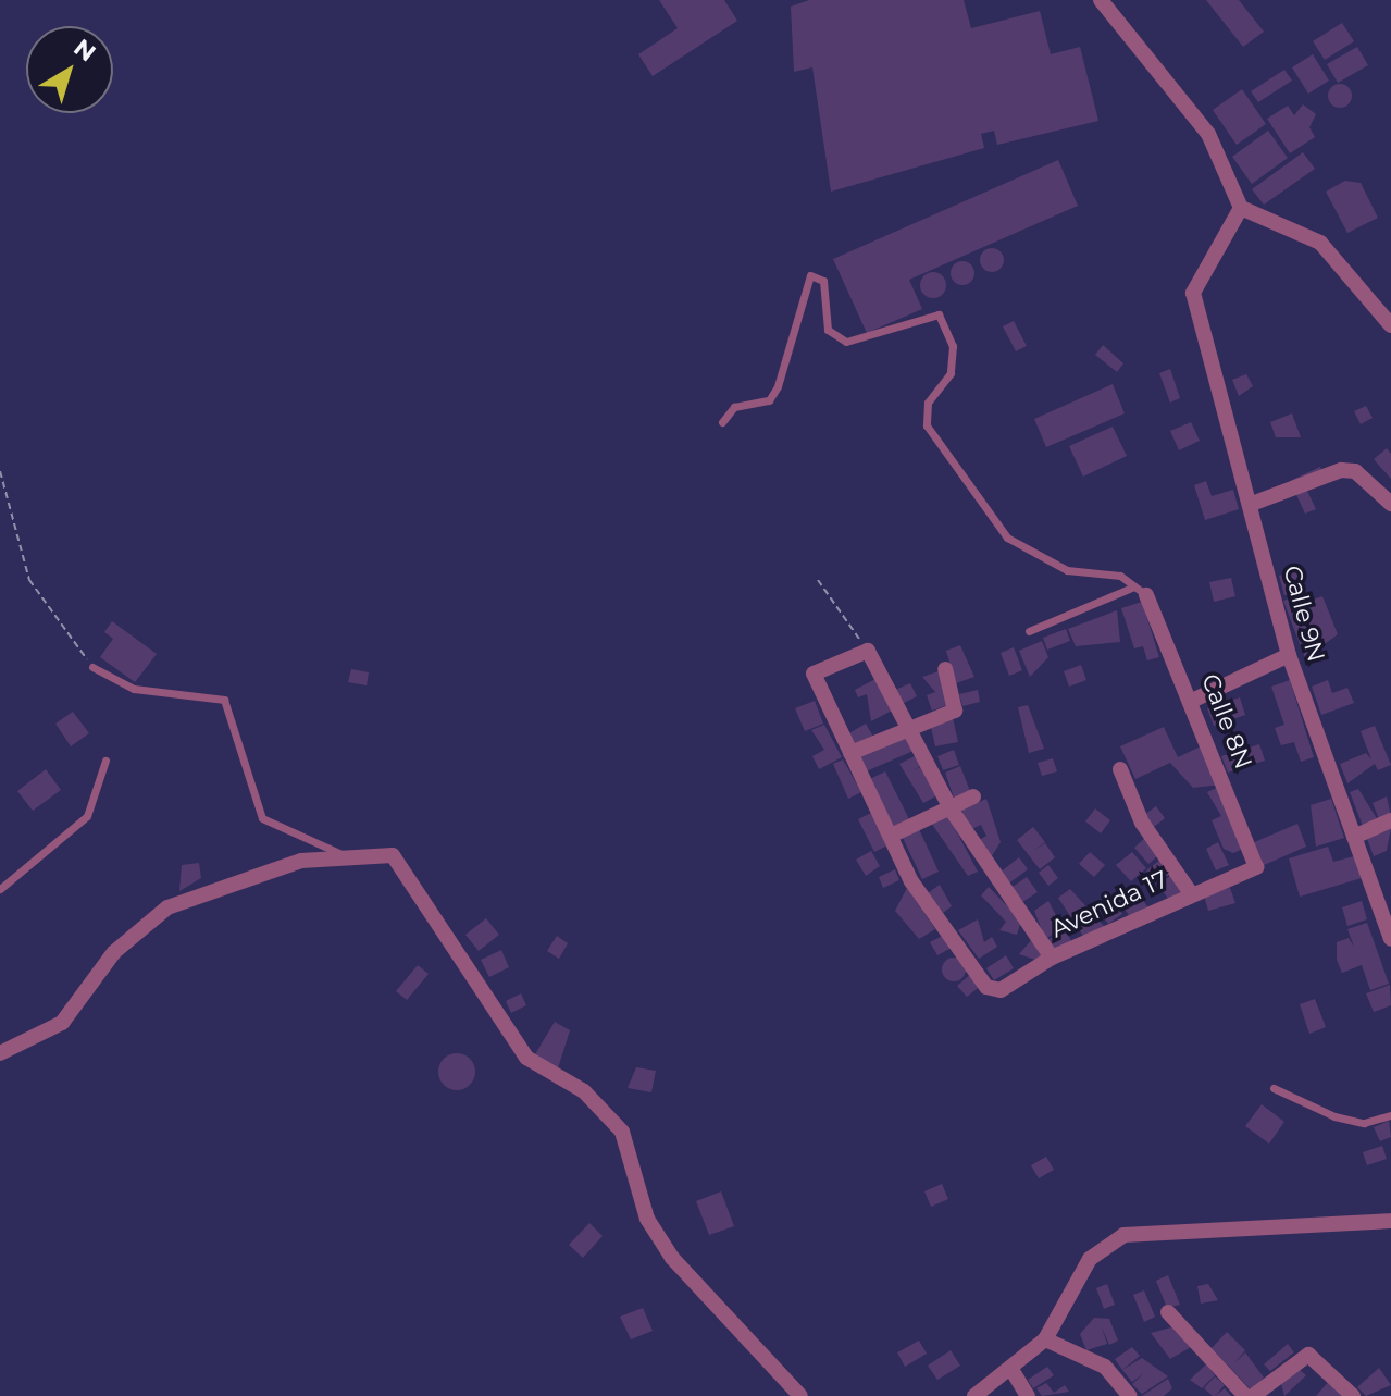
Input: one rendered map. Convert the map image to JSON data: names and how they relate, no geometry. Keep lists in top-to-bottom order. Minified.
{"streets":{"street":["Calle 9N","Calle 8N","Avenida 17"]},"crossings":[["Calle 8N","Avenida 17"]],"north":"top right"}
